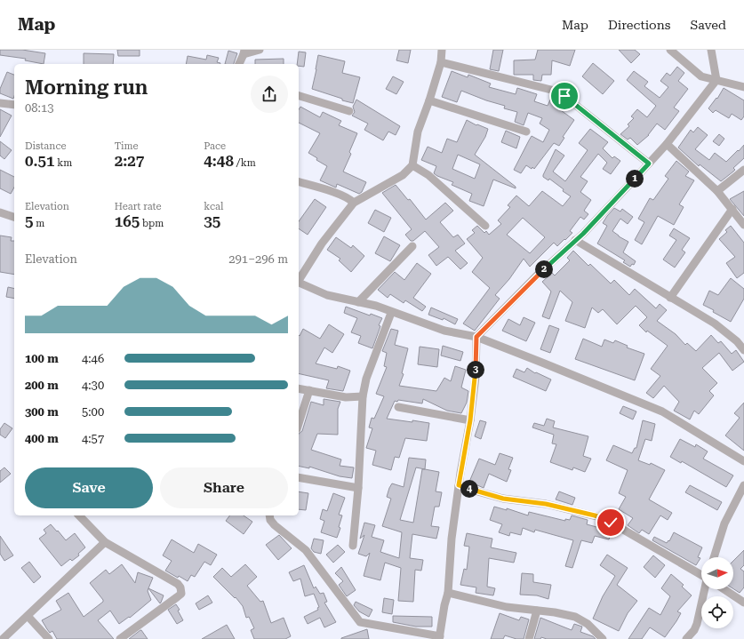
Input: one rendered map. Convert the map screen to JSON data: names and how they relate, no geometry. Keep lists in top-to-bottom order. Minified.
{"north":"right","page":{"header":"Map","nav":["Map","Directions","Saved"],"heading":["Morning run","08:13"],"stats":[["Distance","0.51 km"],["Time","2:27"],["Pace","4:48 /km"],["Elevation","5 m"],["Heart rate","165 bpm"],["kcal","35"]],"pins":["1","2","3","4"],"chart":["Elevation","291–296 m"],"list":[{"name":"100 m","note":"4:46"},{"name":"200 m","note":"4:30"},{"name":"300 m","note":"5:00"},{"name":"400 m","note":"4:57"}],"buttons":["Save","Share"]}}
